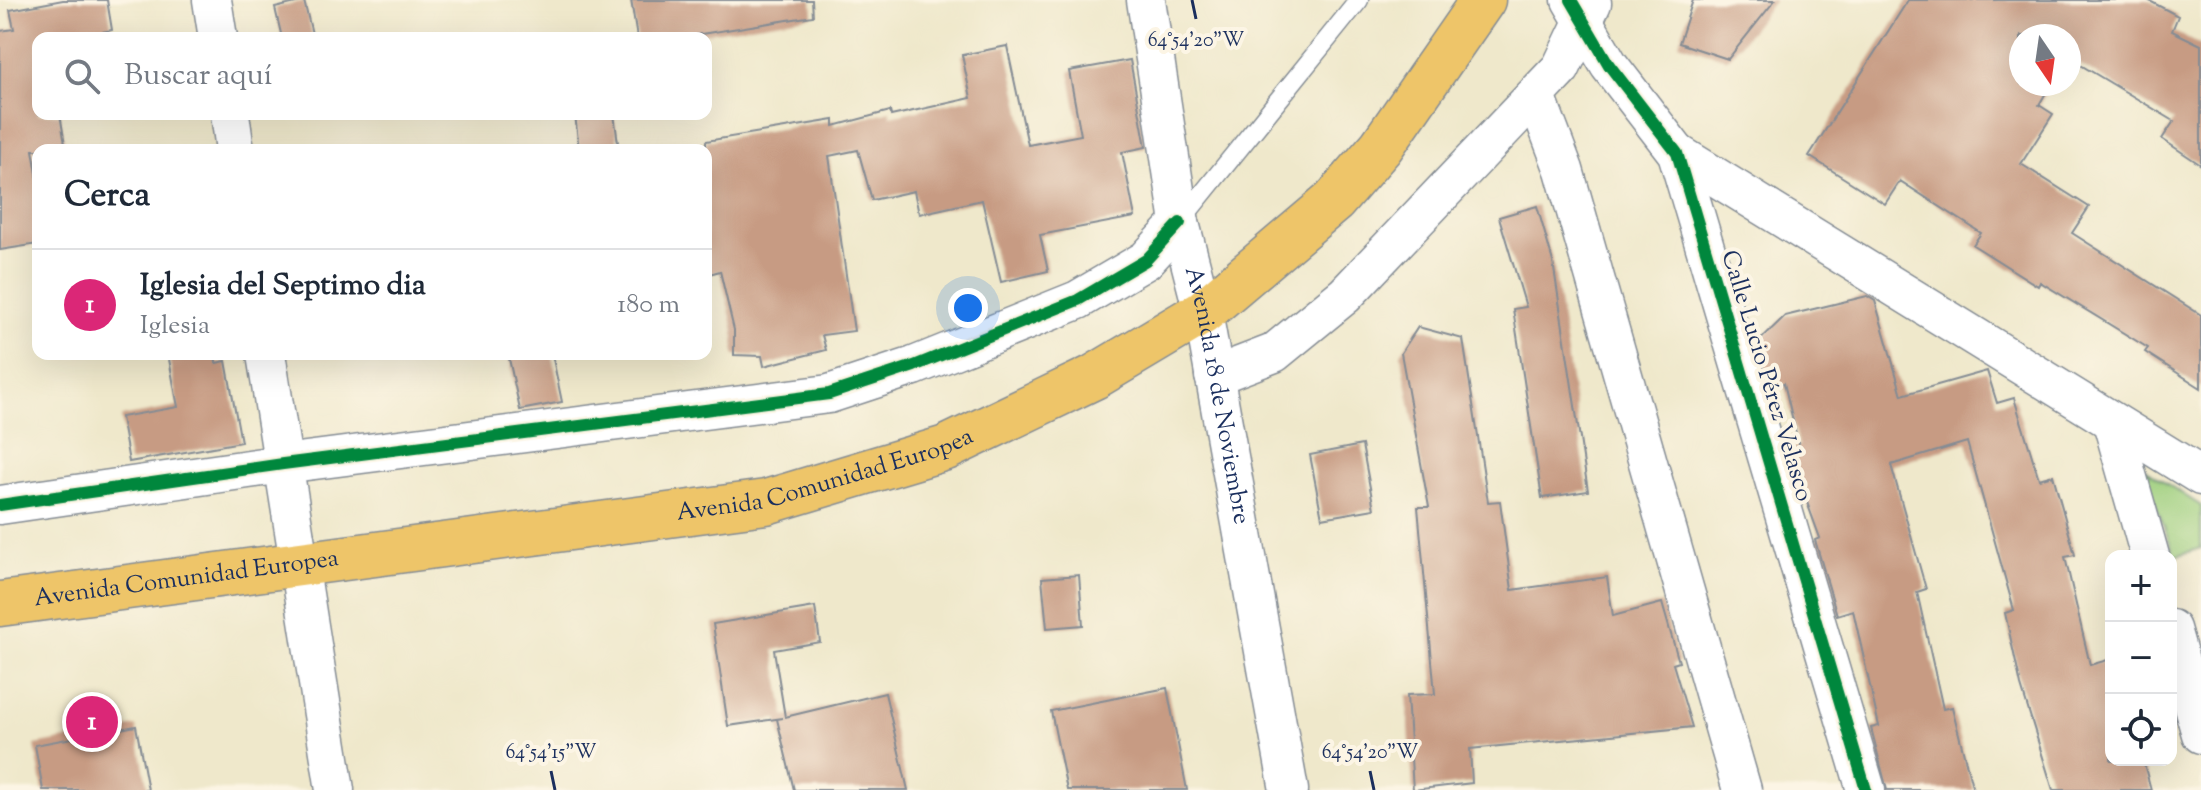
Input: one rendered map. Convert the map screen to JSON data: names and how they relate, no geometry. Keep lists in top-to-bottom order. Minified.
{"streets":{"main road":["Avenida Comunidad Europea"],"street":["Calle Lucio Pérez Velasco","Avenida 18 de Noviembre"]},"crossings":[["Avenida 18 de Noviembre","Avenida Comunidad Europea"]],"north":"bottom","page":{"search":"Buscar aquí","heading":"Cerca","list":[{"mark":"1","name":"Iglesia del Septimo dia","note":"Iglesia","value":"180 m"}],"map_buttons":["+","−"],"pins":"1"},"coordinates":["64°54'20\"W","64°54'15\"W"]}
